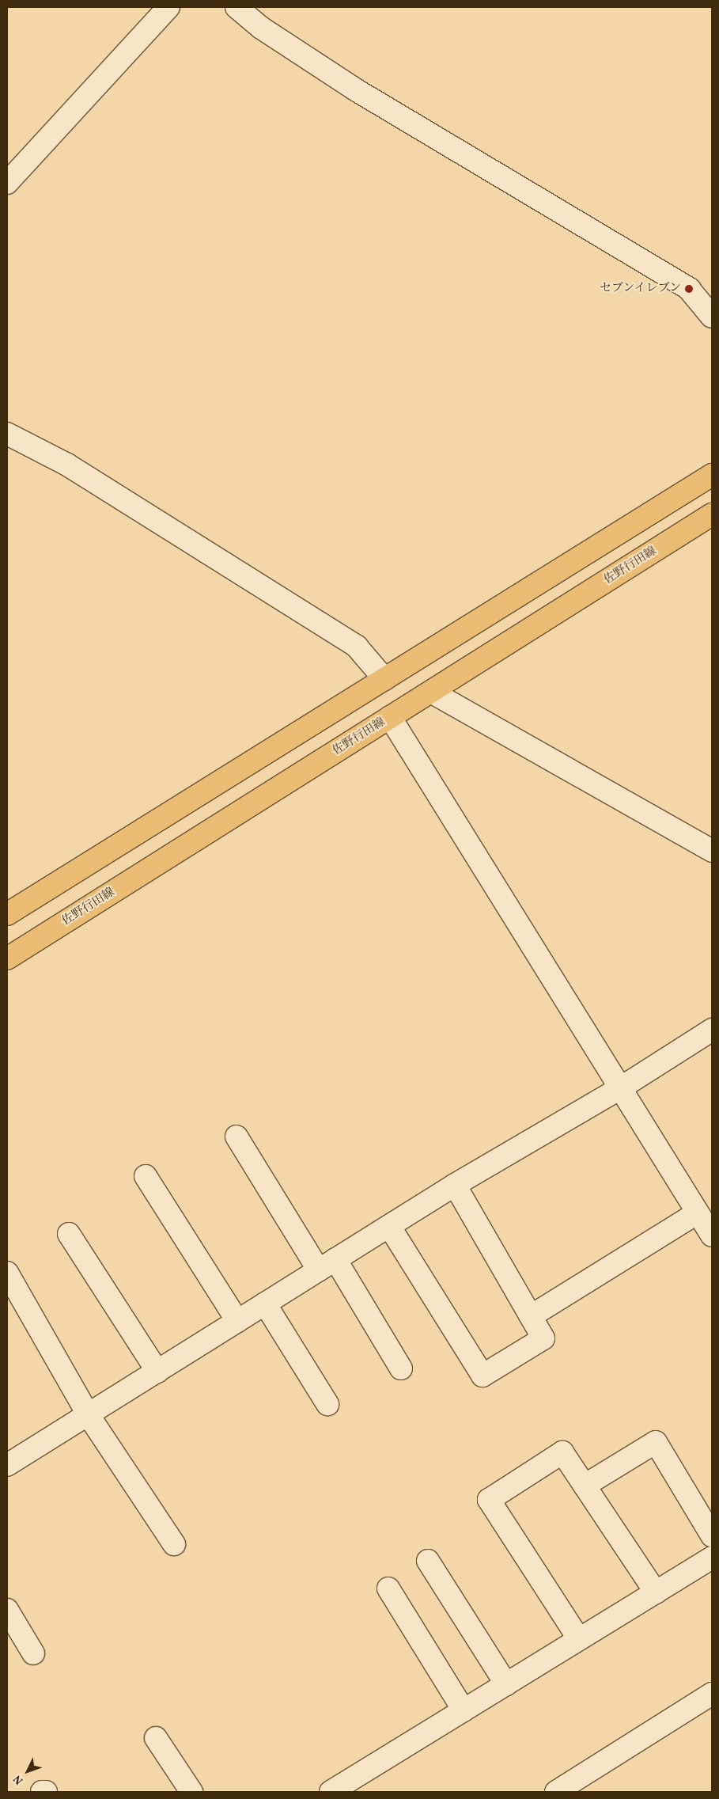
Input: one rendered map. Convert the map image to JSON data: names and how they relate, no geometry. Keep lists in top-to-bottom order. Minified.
{"streets":{"main road":["佐野行田線"]},"places":["セブンイレブン"],"north":"bottom left"}
